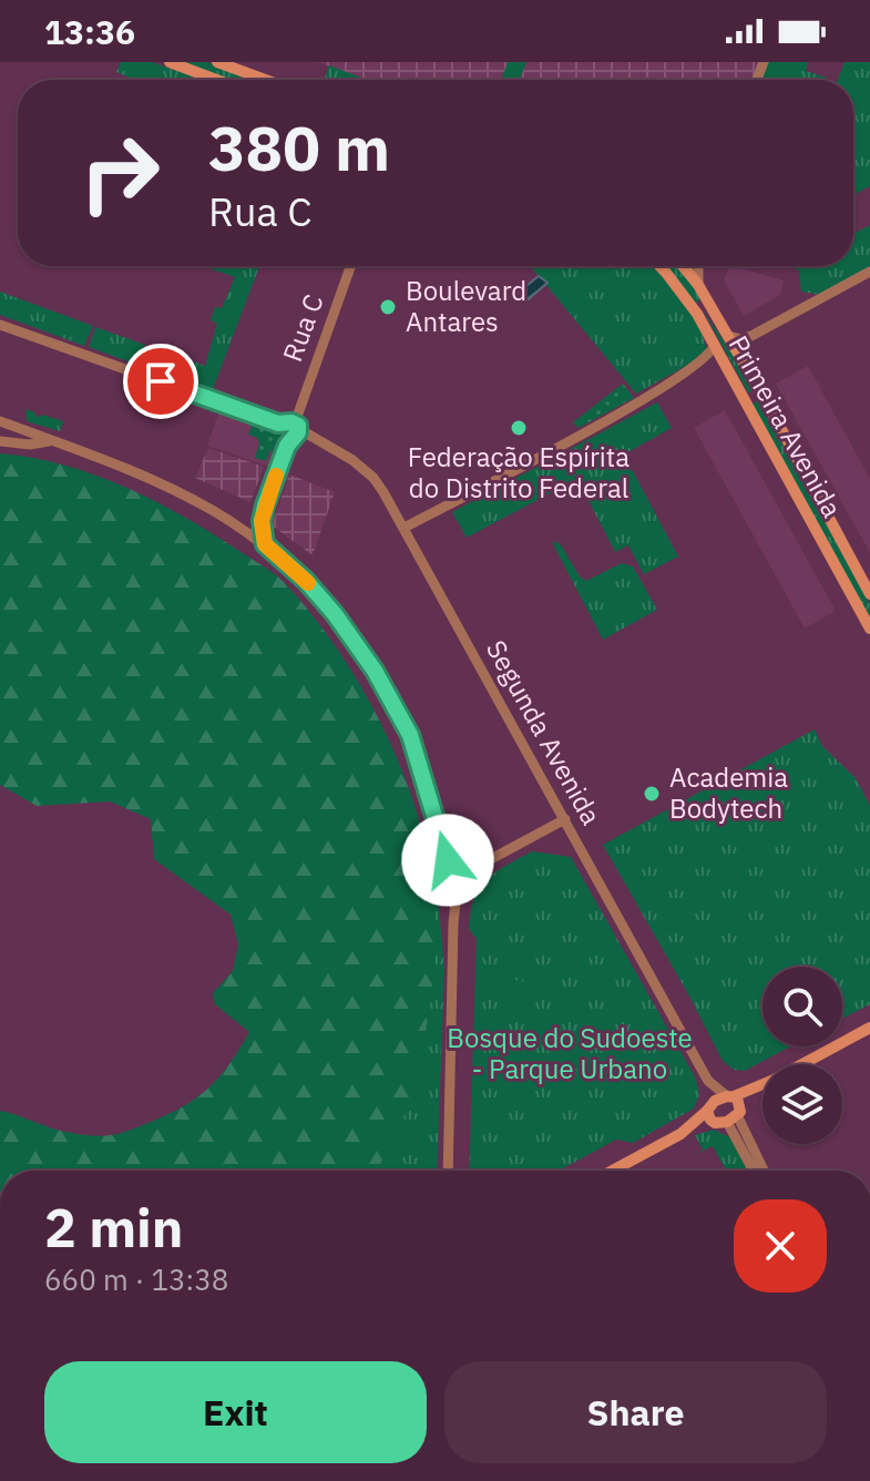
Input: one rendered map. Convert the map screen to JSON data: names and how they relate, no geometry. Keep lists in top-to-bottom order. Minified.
{"streets":{"main road":["Primeira Avenida"],"street":["Rua C","Segunda Avenida"]},"crossings":[["Rua C","Segunda Avenida"]],"parks":["Bosque do Sudoeste - Parque Urbano"],"places":["Boulevard Antares","Federação Espírita do Distrito Federal","Academia Bodytech"],"page":{"status":"13:36","turn":["380 m","Rua C"],"heading":["2 min","660 m · 13:38"],"buttons":["Exit","Share"]}}
